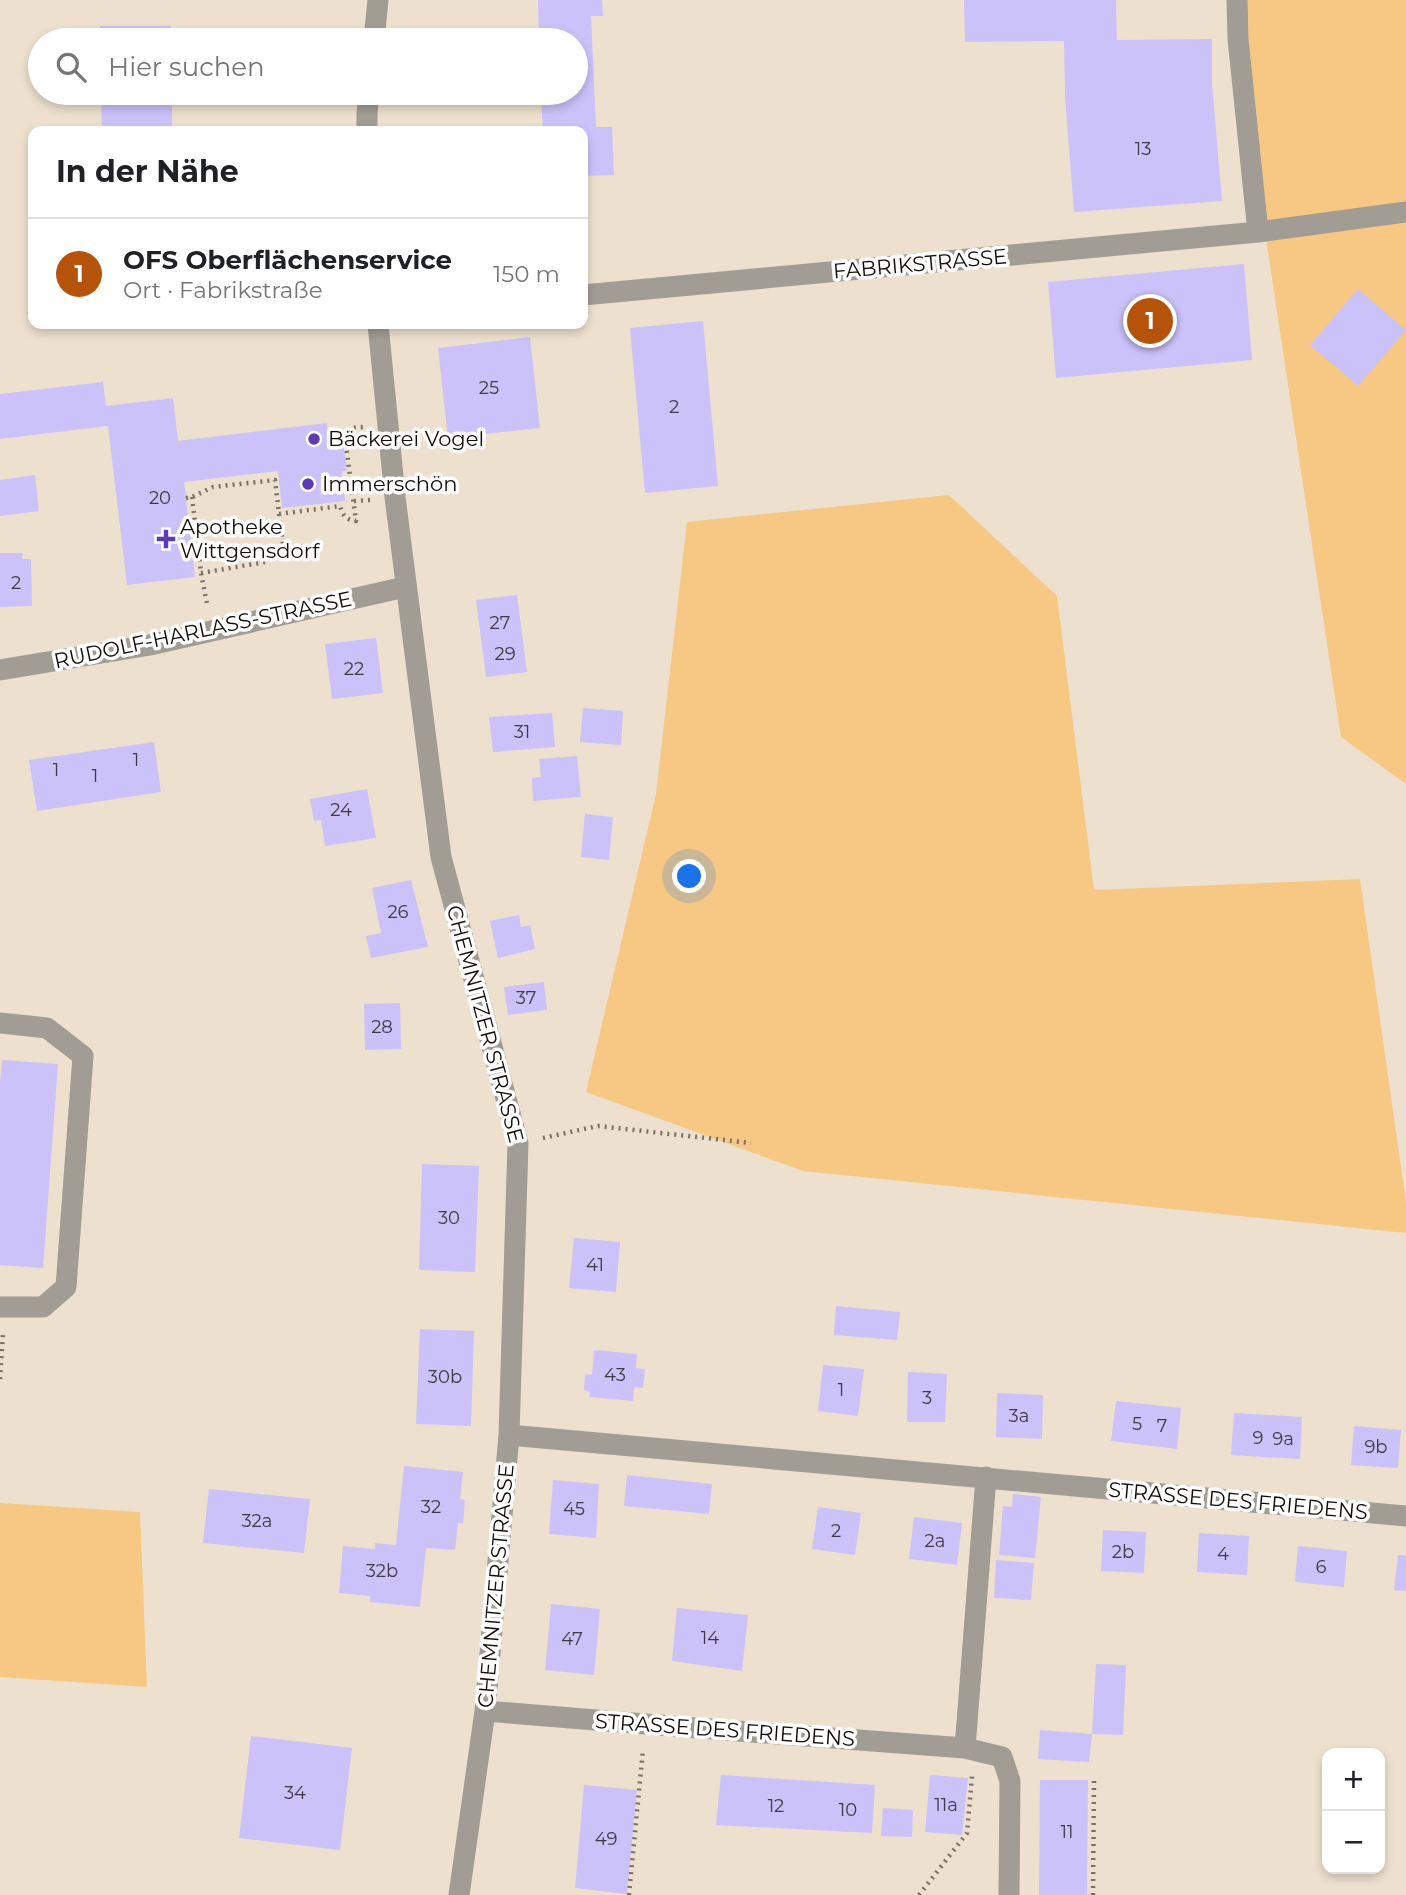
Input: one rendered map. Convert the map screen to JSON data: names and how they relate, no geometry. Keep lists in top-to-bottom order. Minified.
{"streets":{"street":["FABRIKSTRASSE","RUDOLF-HARLASS-STRASSE","CHEMNITZER STRASSE","STRASSE DES FRIEDENS"]},"crossings":[["RUDOLF-HARLASS-STRASSE","CHEMNITZER STRASSE"],["CHEMNITZER STRASSE","STRASSE DES FRIEDENS"]],"places":{"other":["Bäckerei Vogel","Immerschön"],"health":["Apotheke Wittgensdorf"]},"house_numbers":["13","25","2","20","2","27","29","22","31","1","1","1","24","26","37","28","30","41","43","30b","1","3","3a","5","7","9","9a","9b","32","45","32a","2","2a","2b","4","6","32b","14","47","34","11a","12","10","11","49"],"page":{"search":"Hier suchen","heading":"In der Nähe","list":[{"mark":"1","name":"OFS Oberflächenservice","note":"Ort · Fabrikstraße","value":"150 m"}],"pins":"1","map_buttons":["+","−"]}}
